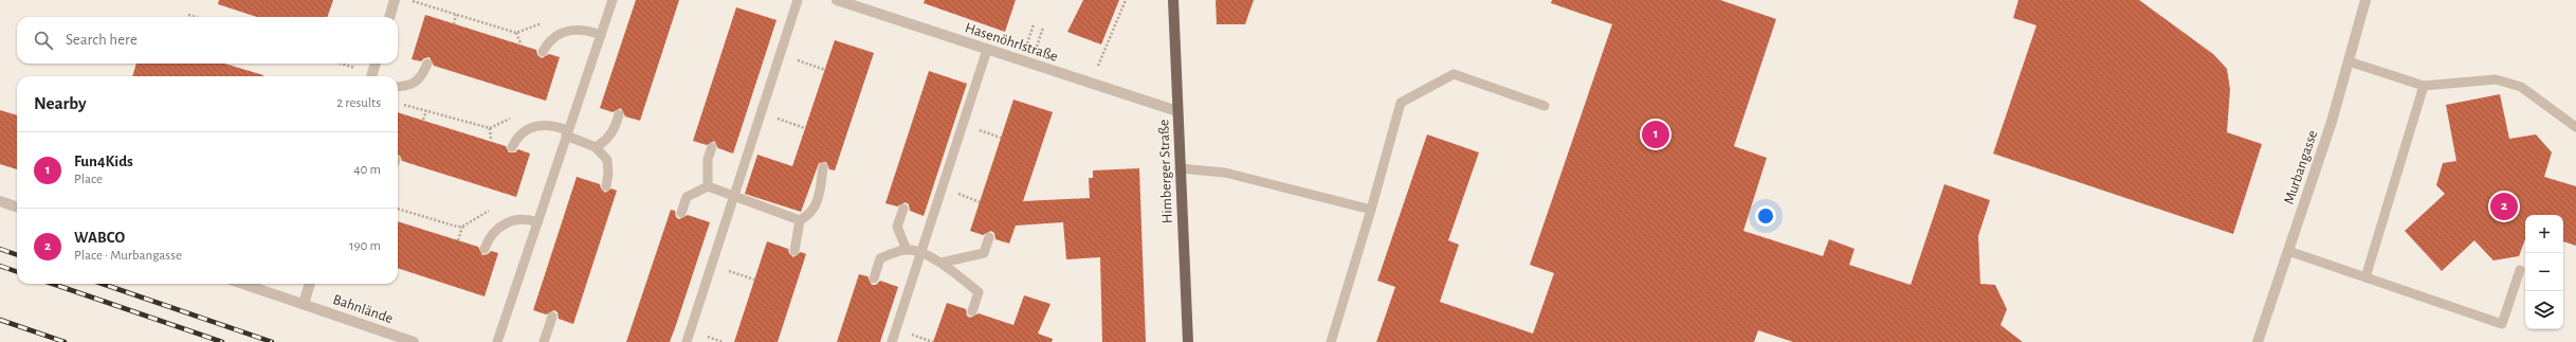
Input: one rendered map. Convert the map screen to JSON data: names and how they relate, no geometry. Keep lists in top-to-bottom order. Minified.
{"streets":{"main road":["Himberger Straße"],"street":["Hasenöhrlstraße","Murbangasse","Bahnlände"]},"crossings":[["Hasenöhrlstraße","Himberger Straße"]],"page":{"search":"Search here","heading":["Nearby","2 results"],"pins":["1","2"],"list":[{"mark":"1","name":"Fun4Kids","note":"Place","value":"40 m"},{"mark":"2","name":"WABCO","note":"Place · Murbangasse","value":"190 m"}],"map_buttons":["+","−"]}}
